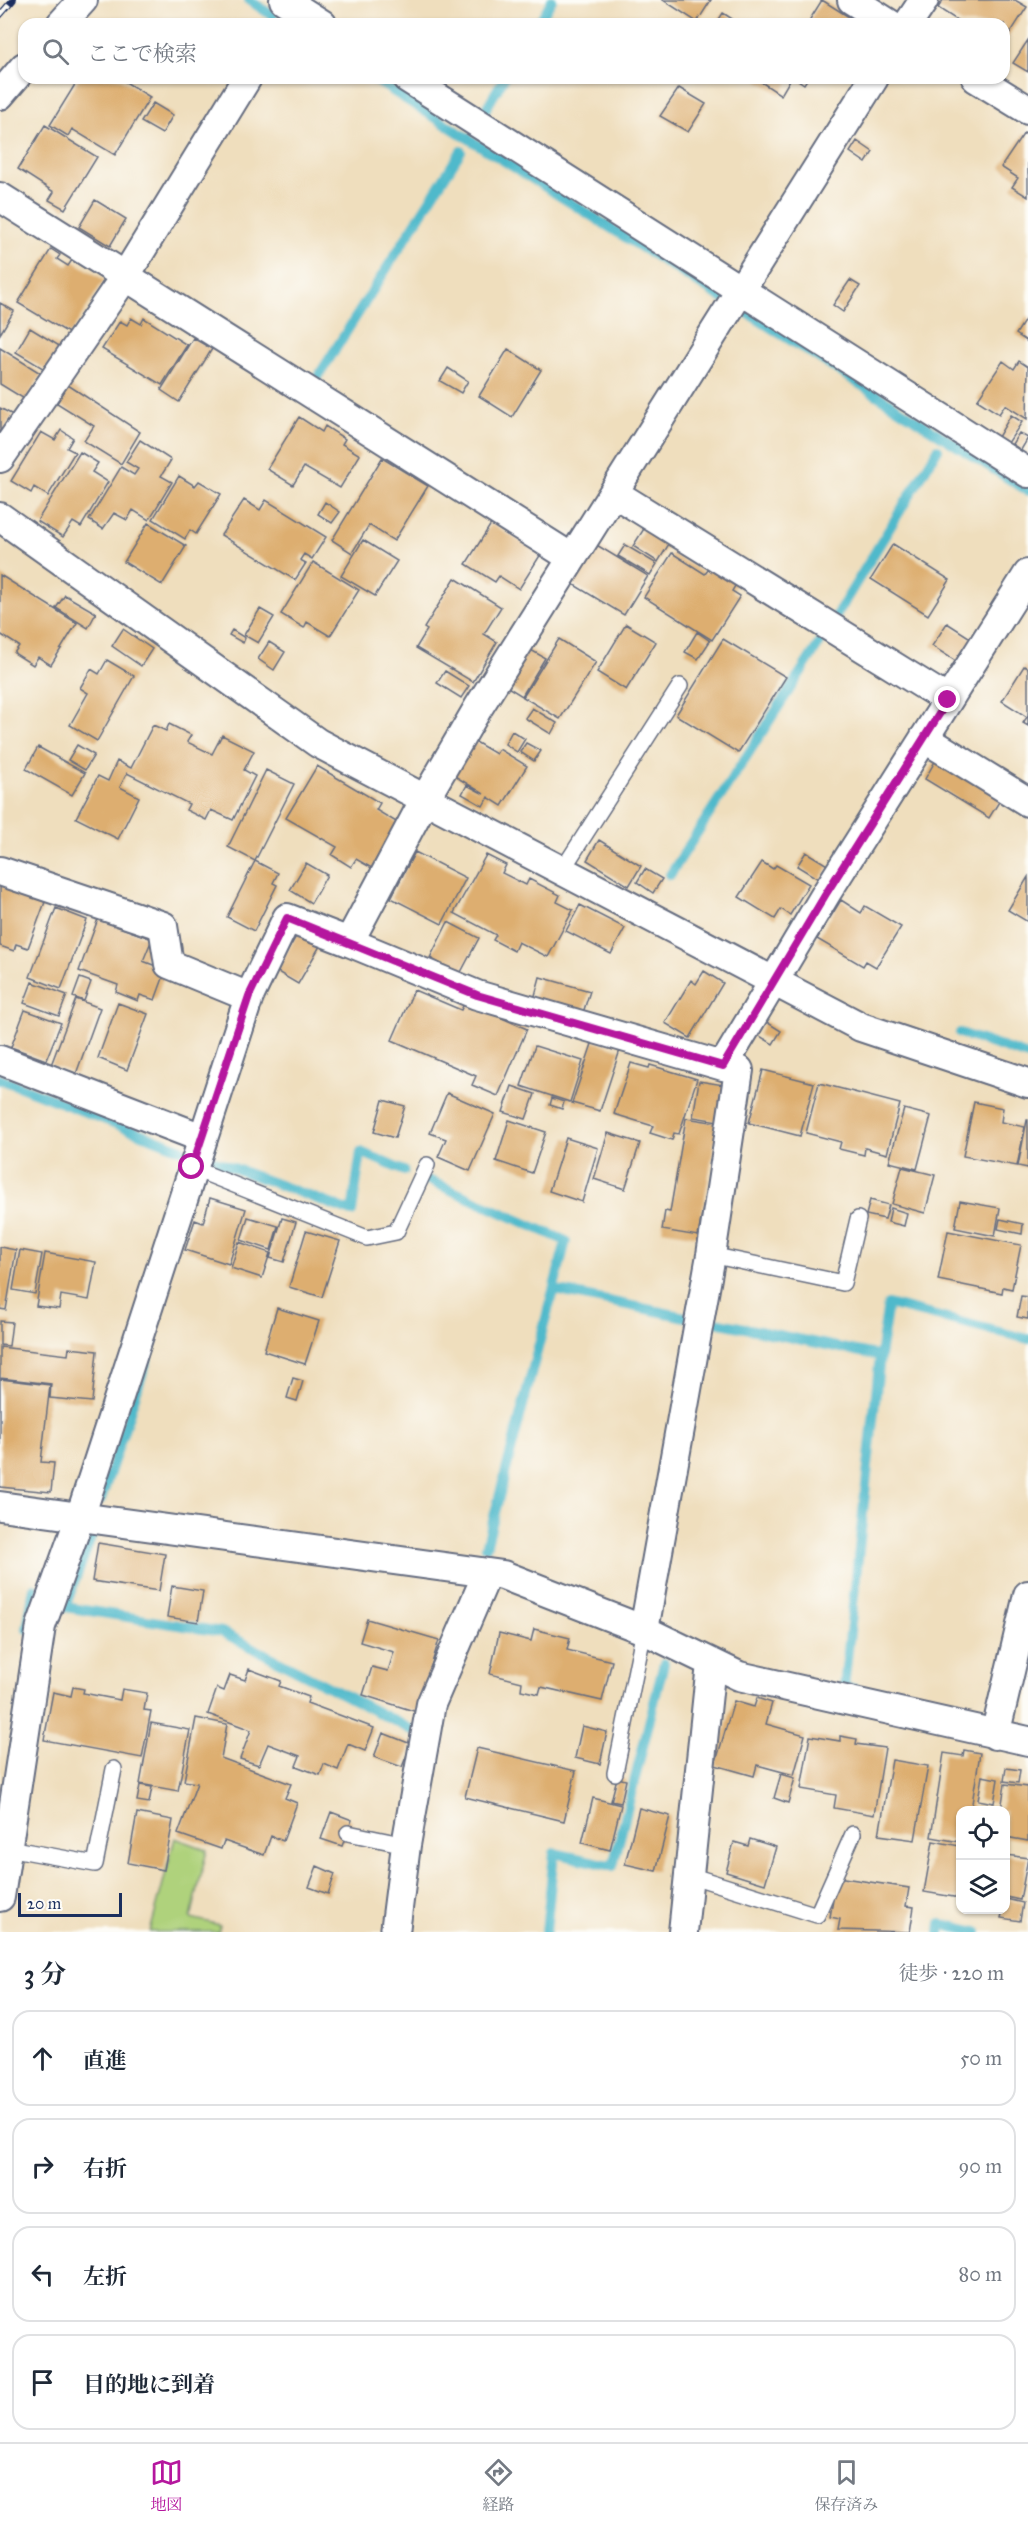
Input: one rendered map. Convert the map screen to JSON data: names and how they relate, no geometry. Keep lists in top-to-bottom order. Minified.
{"scale_bar":"20 m","page":{"search":"ここで検索","scale":"20 m","heading":["3 分","徒歩 · 220 m"],"list":[["直進","50 m"],["右折","90 m"],["左折","80 m"],"目的地に到着"],"nav":["地図","経路","保存済み"]}}
